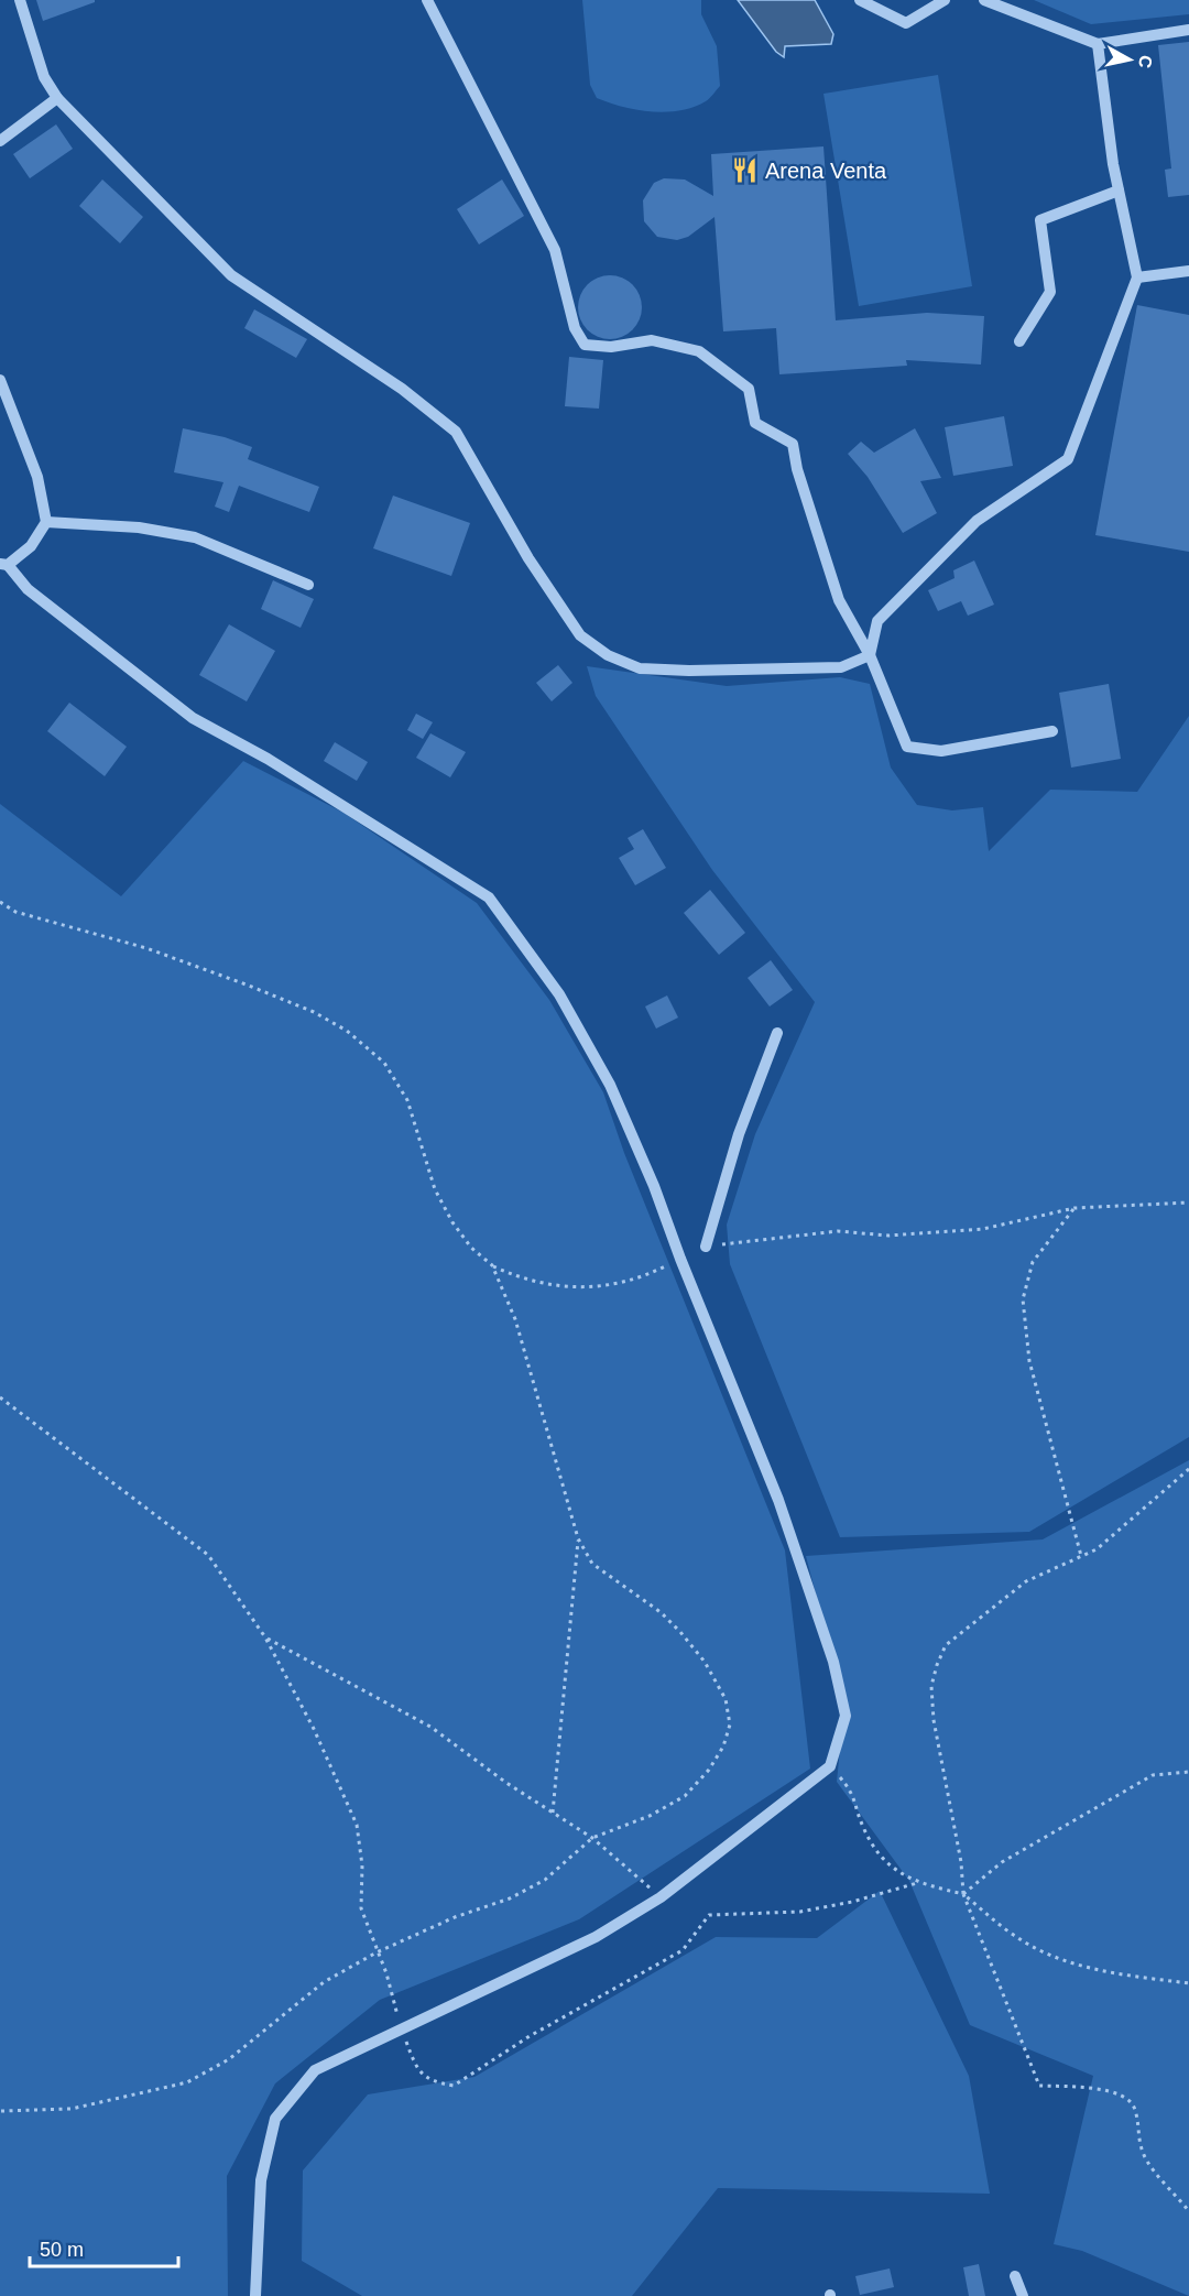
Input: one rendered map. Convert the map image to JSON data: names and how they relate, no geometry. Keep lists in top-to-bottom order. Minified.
{"places":{"restaurant":["Arena Venta"]},"scale_bar":"50 m","north":"right"}
